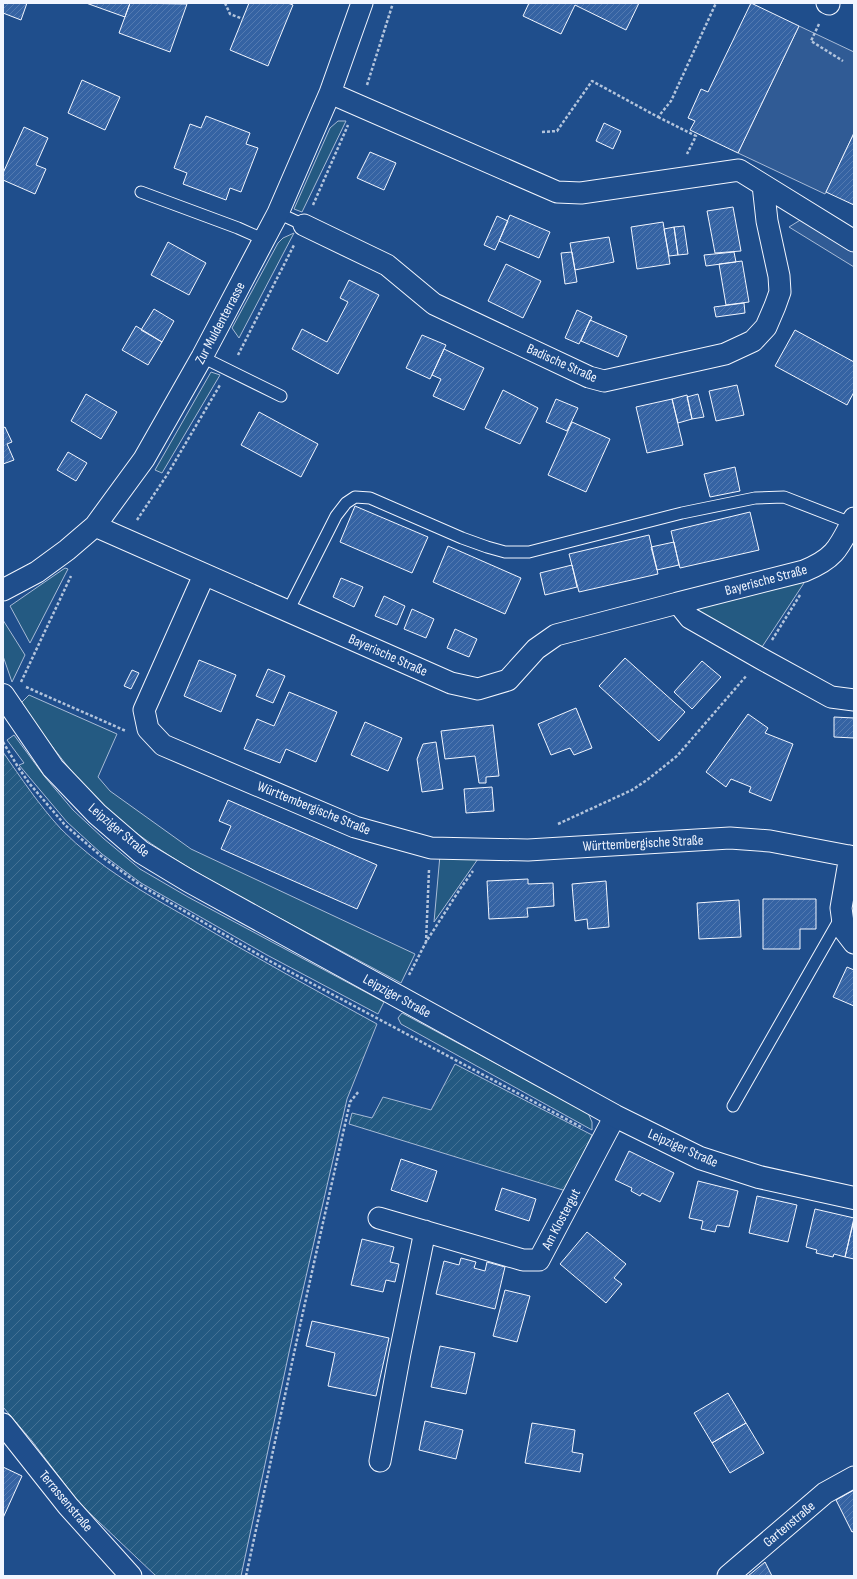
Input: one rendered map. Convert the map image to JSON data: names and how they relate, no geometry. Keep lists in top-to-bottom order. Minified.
{"streets":{"main road":["Leipziger Straße"],"street":["Zur Muldenterrasse","Badische Straße","Bayerische Straße","Württembergische Straße","Am Klostergut","Terrassenstraße","Gartenstraße"]},"crossings":[["Zur Muldenterrasse","Bayerische Straße"],["Bayerische Straße","Württembergische Straße"],["Leipziger Straße","Am Klostergut"]]}
